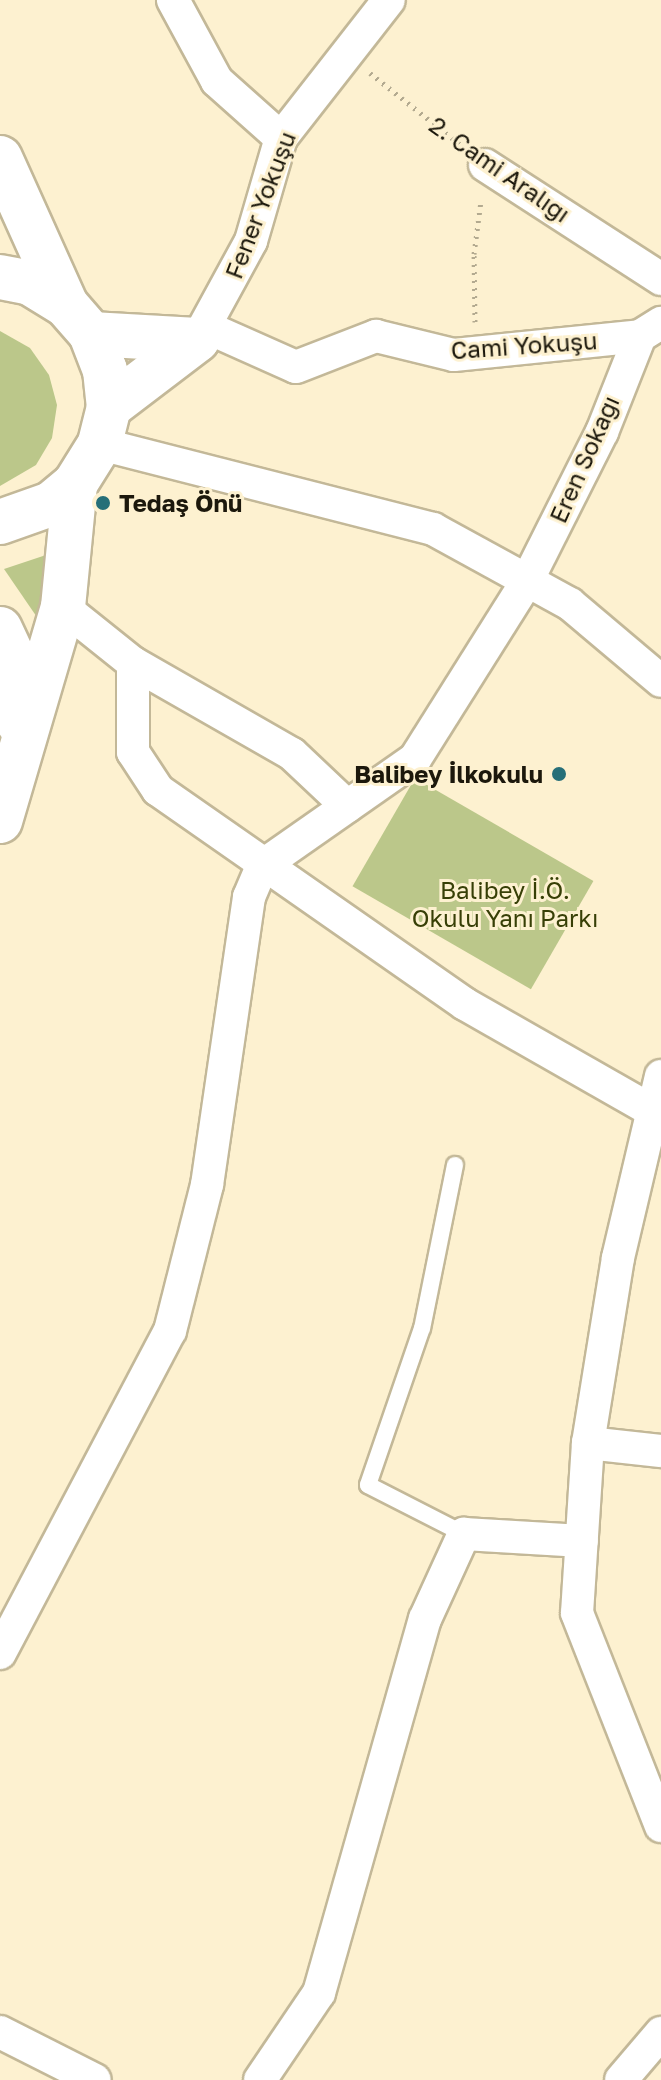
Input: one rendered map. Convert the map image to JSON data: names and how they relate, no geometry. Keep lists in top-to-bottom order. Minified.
{"streets":{"main road":["Fener Yokuşu"],"street":["2. Cami Aralığı","Cami Yokuşu","Eren Sokağı"]},"crossings":[["2. Cami Aralığı","Fener Yokuşu"],["Fener Yokuşu","Cami Yokuşu"],["Cami Yokuşu","Eren Sokağı"]],"parks":["Balibey İ.Ö. Okulu Yanı Parkı"],"places":["Tedaş Önü","Balibey İlkokulu"]}
